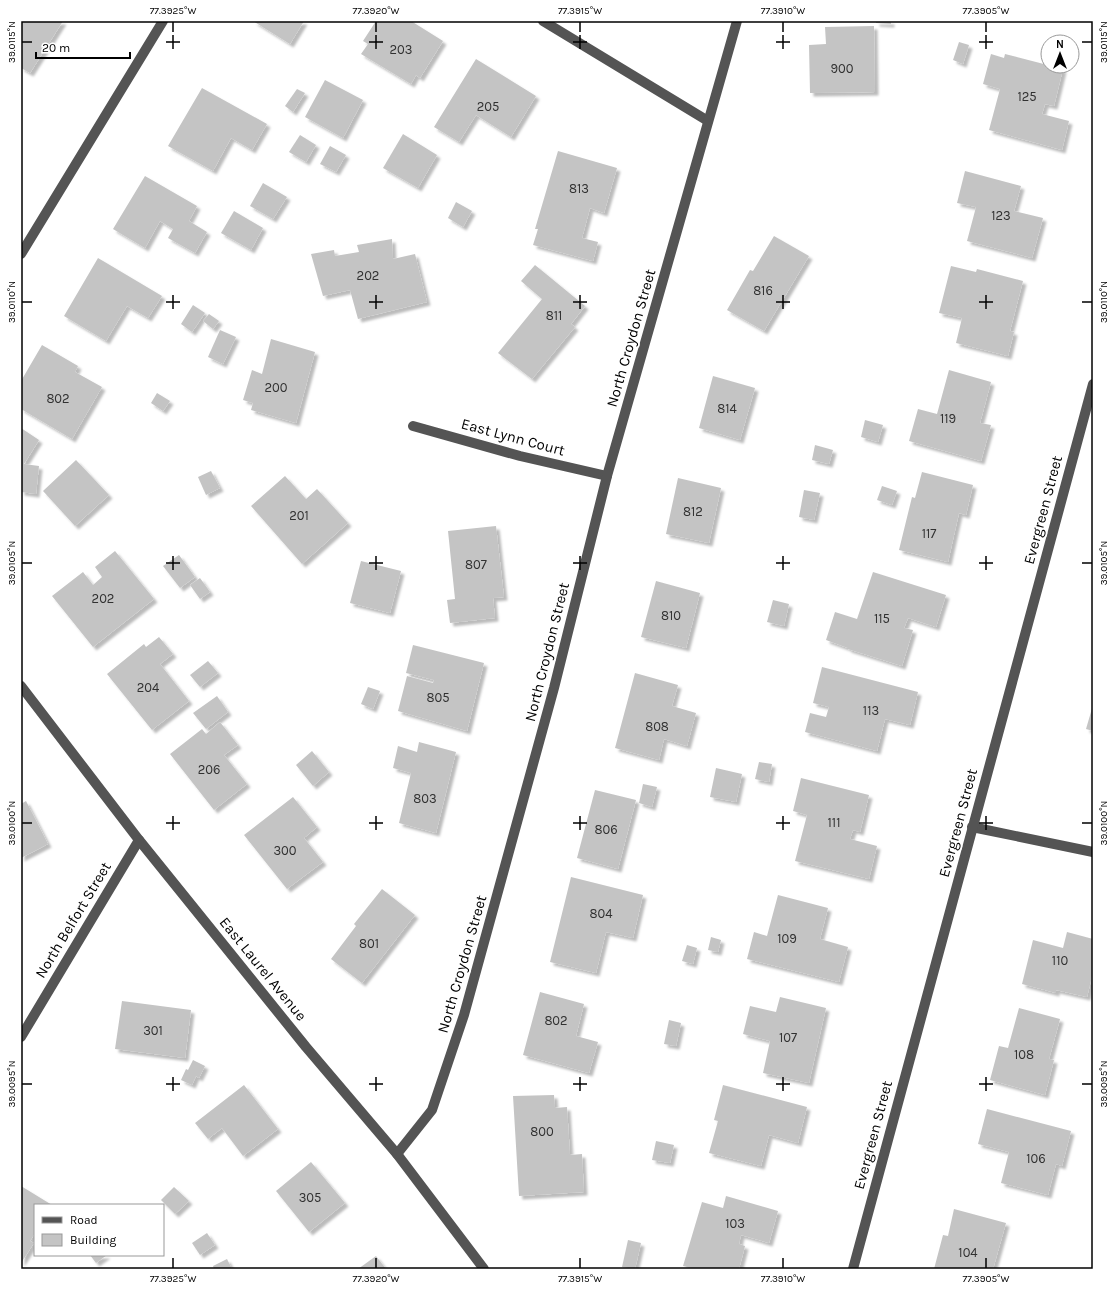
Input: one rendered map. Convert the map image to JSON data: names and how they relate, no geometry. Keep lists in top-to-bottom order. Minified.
{"streets":{"street":["North Croydon Street","East Lynn Court","Evergreen Street","North Belfort Street","East Laurel Avenue"]},"crossings":[["North Croydon Street","East Lynn Court"],["North Croydon Street","East Laurel Avenue"],["North Belfort Street","East Laurel Avenue"]],"house_numbers":["203","900","125","205","813","123","202","816","811","200","802","814","119","812","201","117","807","202","810","115","204","805","113","808","206","803","111","806","300","804","109","801","110","802","301","107","108","800","106","305","103","104"],"legend":["Road","Building"],"scale_bar":"20 m","north":"top","coordinates":["77.3925°W","77.3920°W","77.3915°W","77.3910°W","77.3905°W","39.0115°N","39.0110°N","39.0105°N","39.0100°N","39.0095°N"]}
